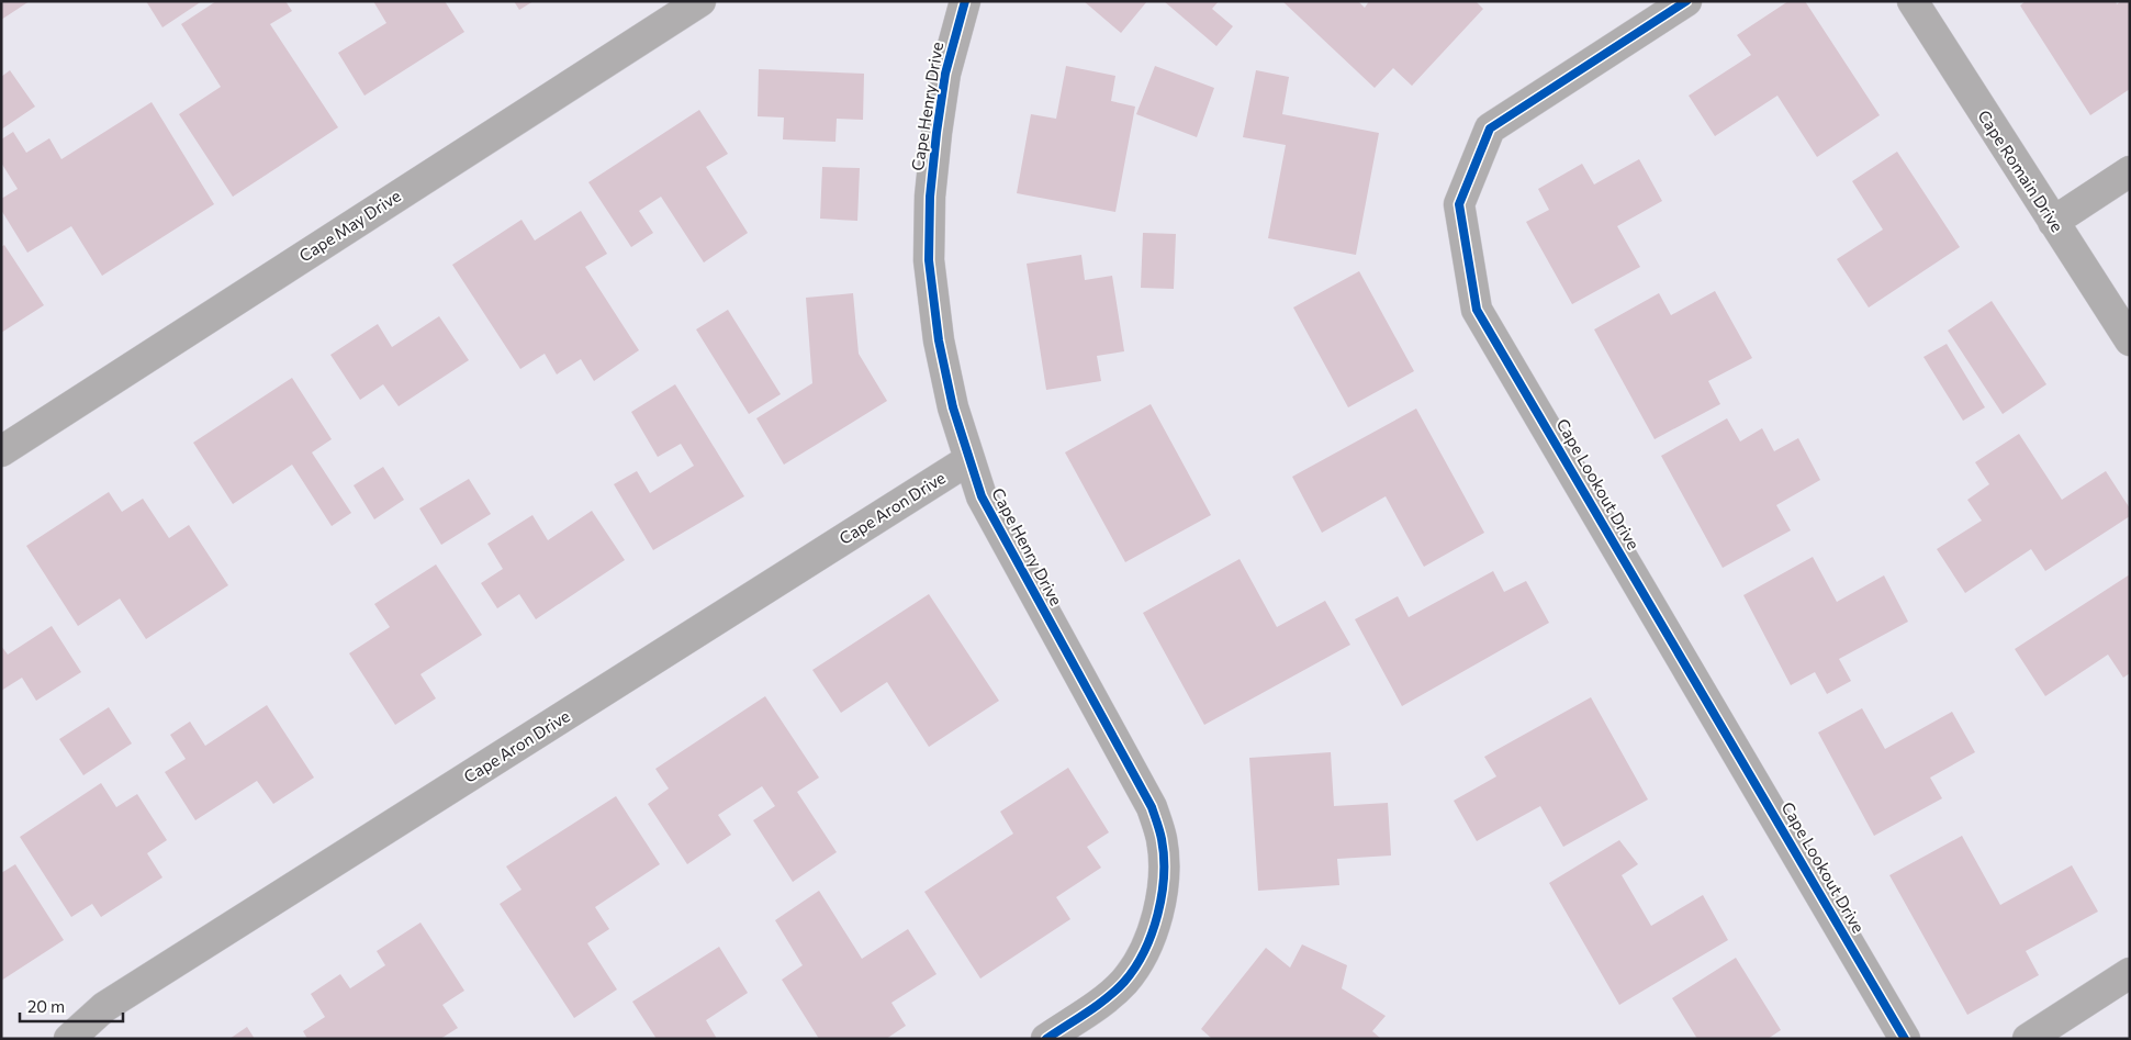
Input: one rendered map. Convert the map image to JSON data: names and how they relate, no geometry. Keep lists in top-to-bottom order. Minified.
{"streets":{"street":["Cape Henry Drive","Cape Romain Drive","Cape May Drive","Cape Lookout Drive","Cape Aron Drive"]},"crossings":[["Cape Henry Drive","Cape Aron Drive"]],"scale_bar":"20 m"}
